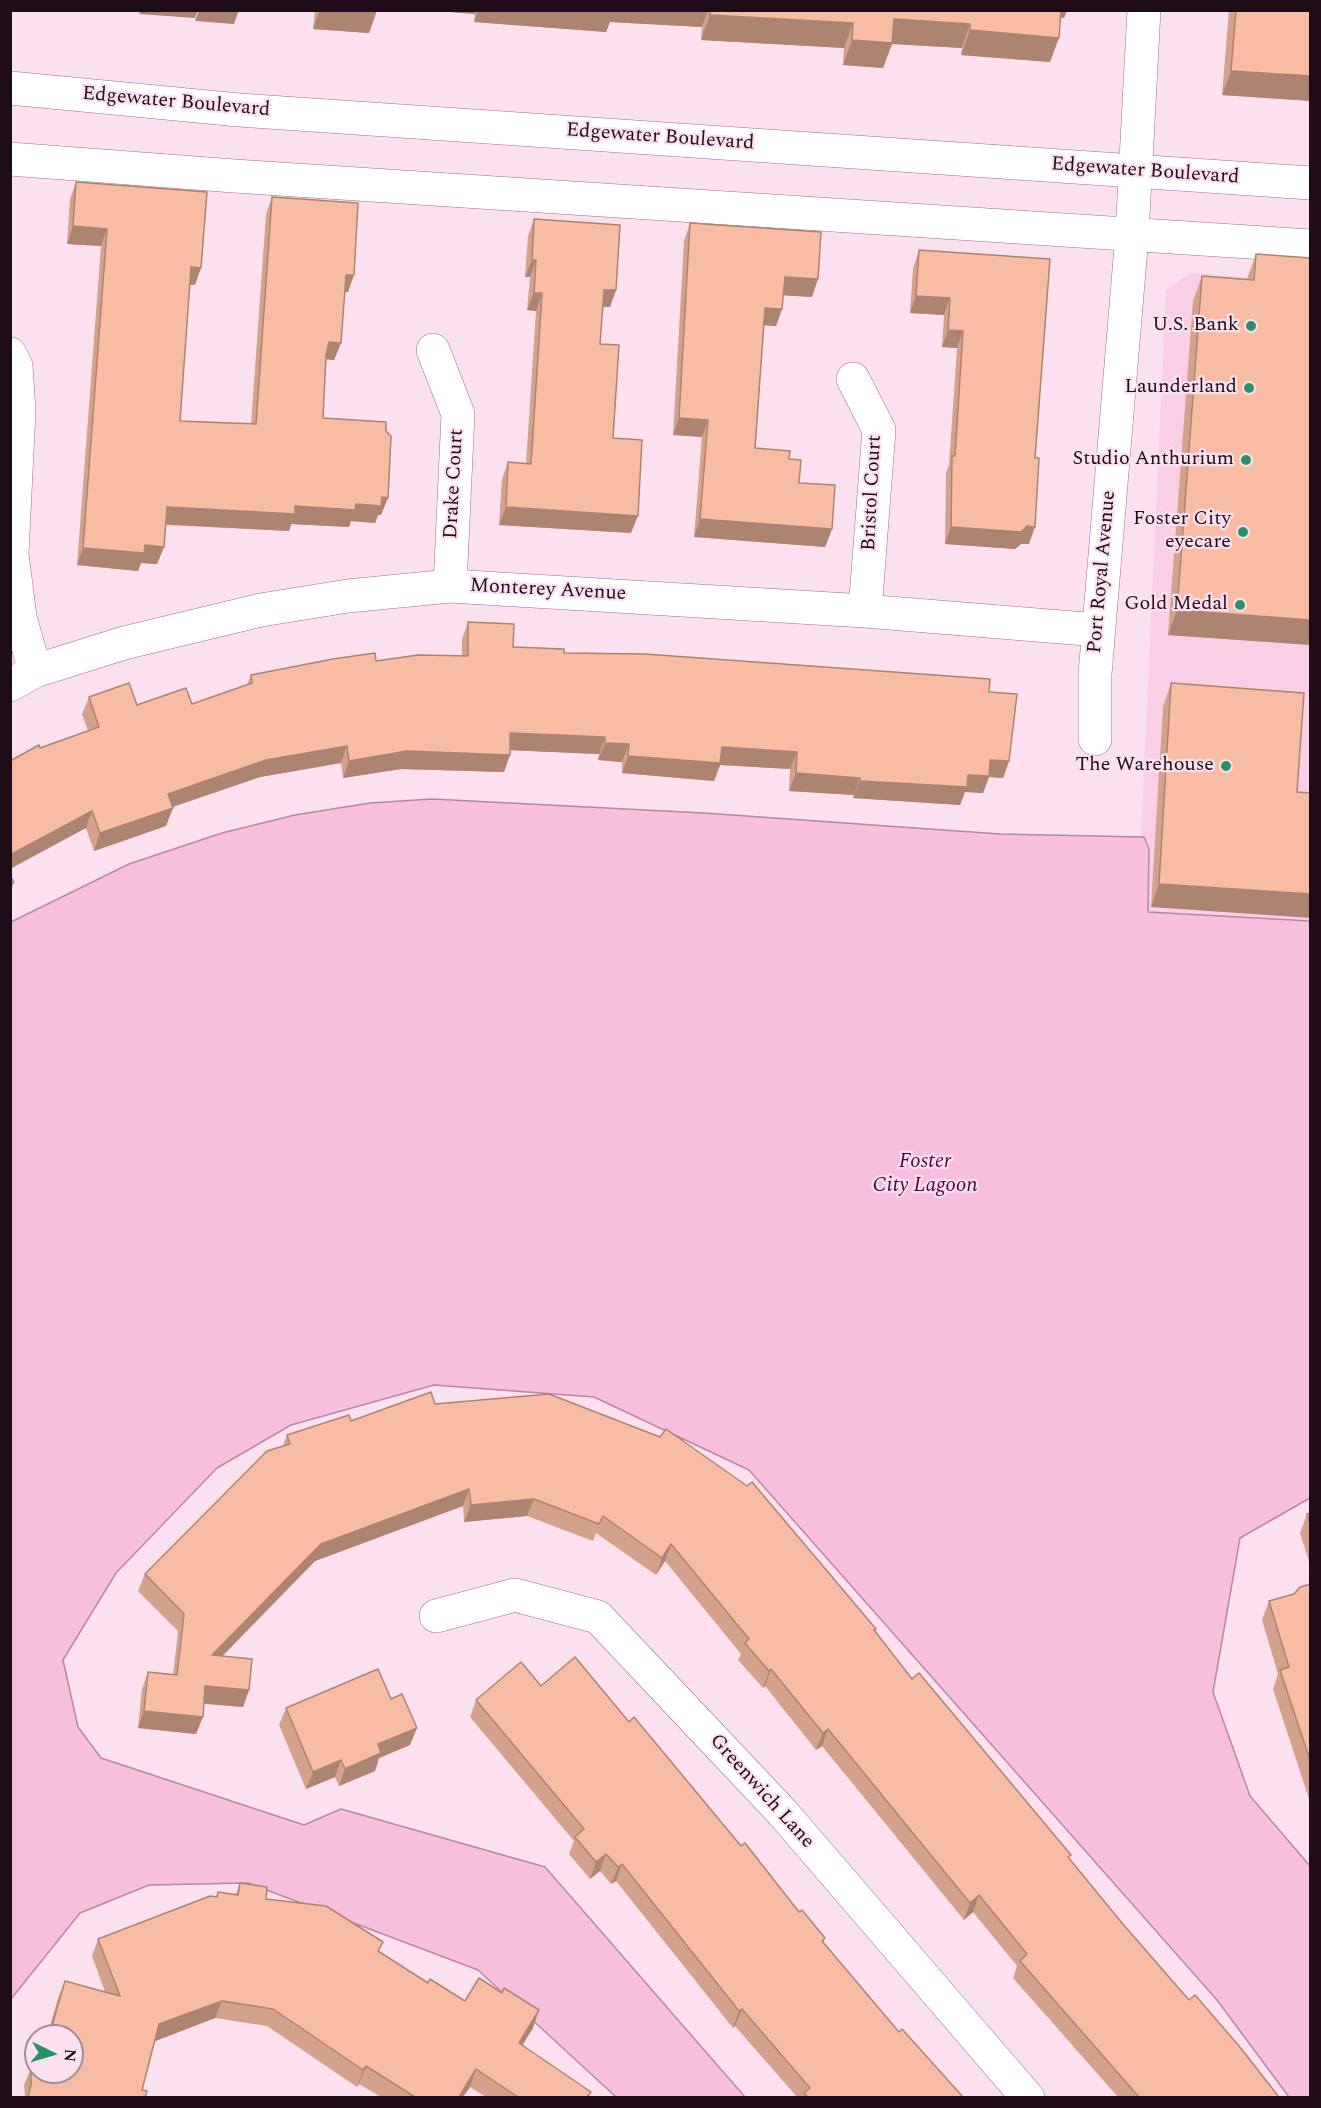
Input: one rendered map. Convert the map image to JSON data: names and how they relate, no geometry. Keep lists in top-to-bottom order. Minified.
{"streets":{"street":["Edgewater Boulevard","Drake Court","Bristol Court","Port Royal Avenue","Monterey Avenue","Greenwich Lane"]},"crossings":[["Edgewater Boulevard","Port Royal Avenue"],["Drake Court","Monterey Avenue"],["Bristol Court","Monterey Avenue"],["Port Royal Avenue","Monterey Avenue"]],"water":["Foster City Lagoon"],"places":["U.S. Bank","Launderland","Studio Anthurium","Foster City eyecare","Gold Medal","The Warehouse"],"north":"right"}
